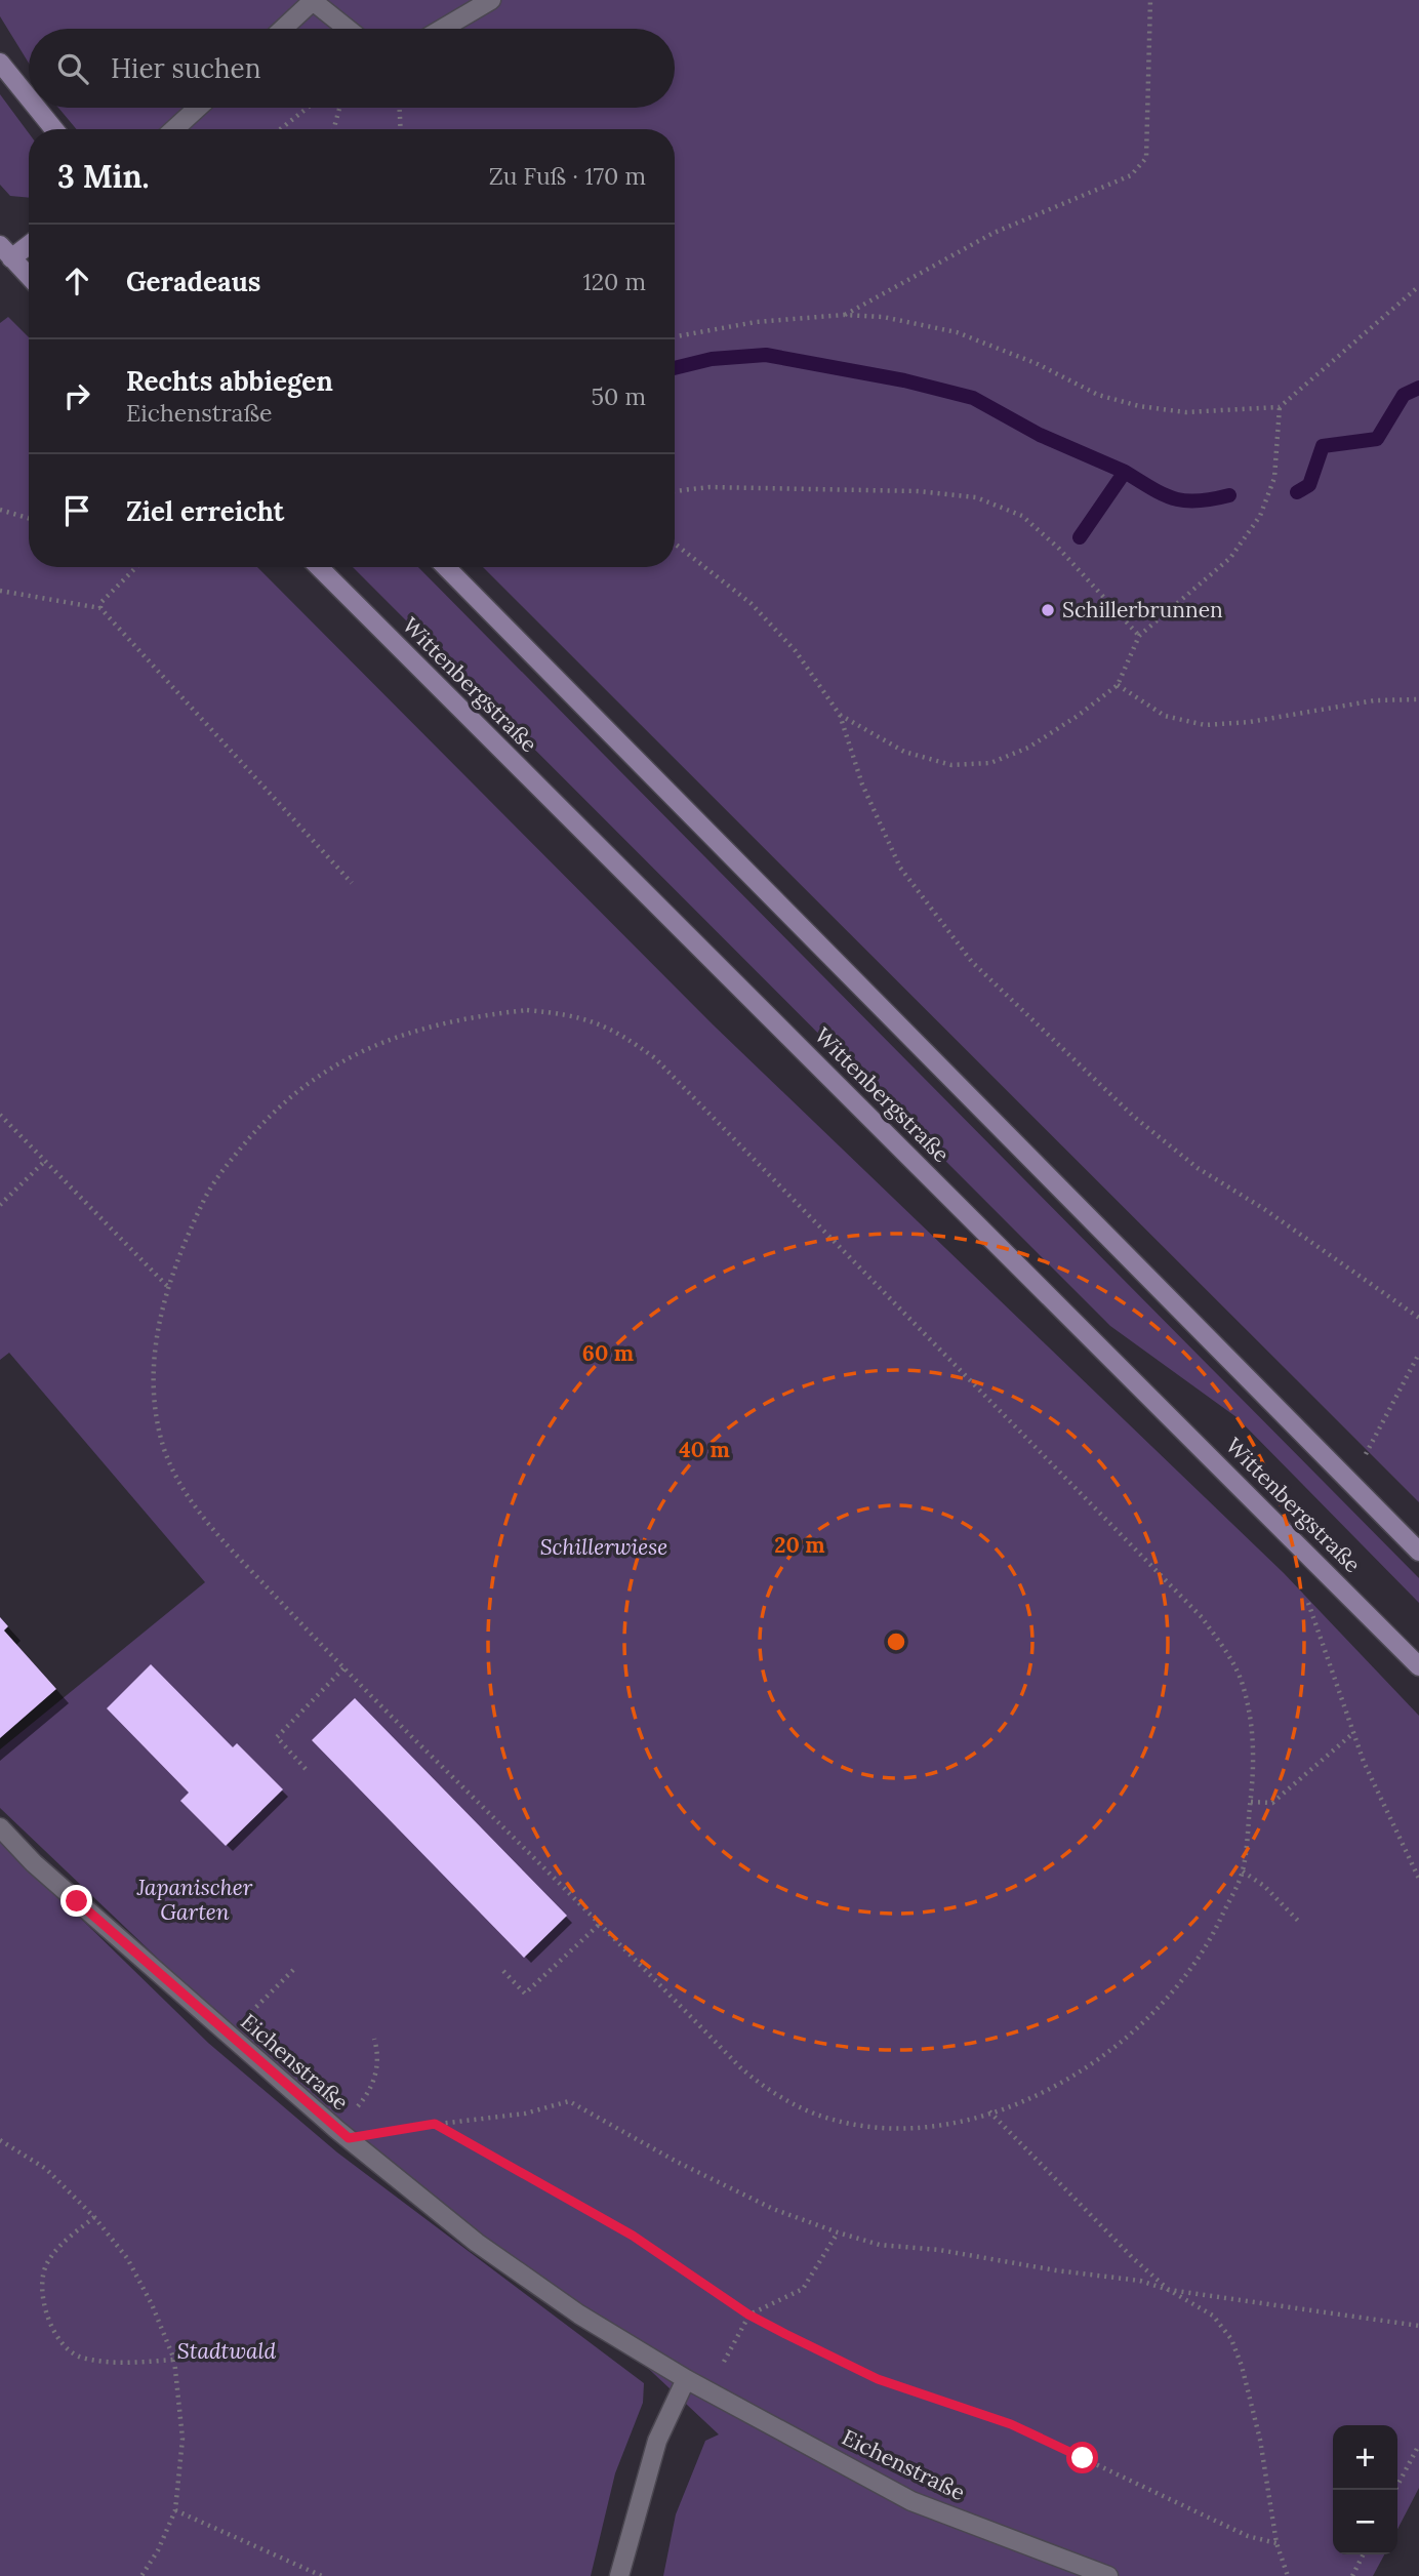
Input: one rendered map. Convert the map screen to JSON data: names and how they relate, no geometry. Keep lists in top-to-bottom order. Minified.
{"streets":{"main road":["Wittenbergstraße"],"street":["Eichenstraße"]},"parks":["Schillerwiese","Japanischer Garten","Stadtwald"],"places":["Schillerbrunnen"],"page":{"search":"Hier suchen","heading":["3 Min.","Zu Fuß · 170 m"],"list":[["Geradeaus","120 m"],["Rechts abbiegen","Eichenstraße","50 m"],"Ziel erreicht"],"map_buttons":["+","−"]},"rings":["60 m","40 m","20 m"]}
